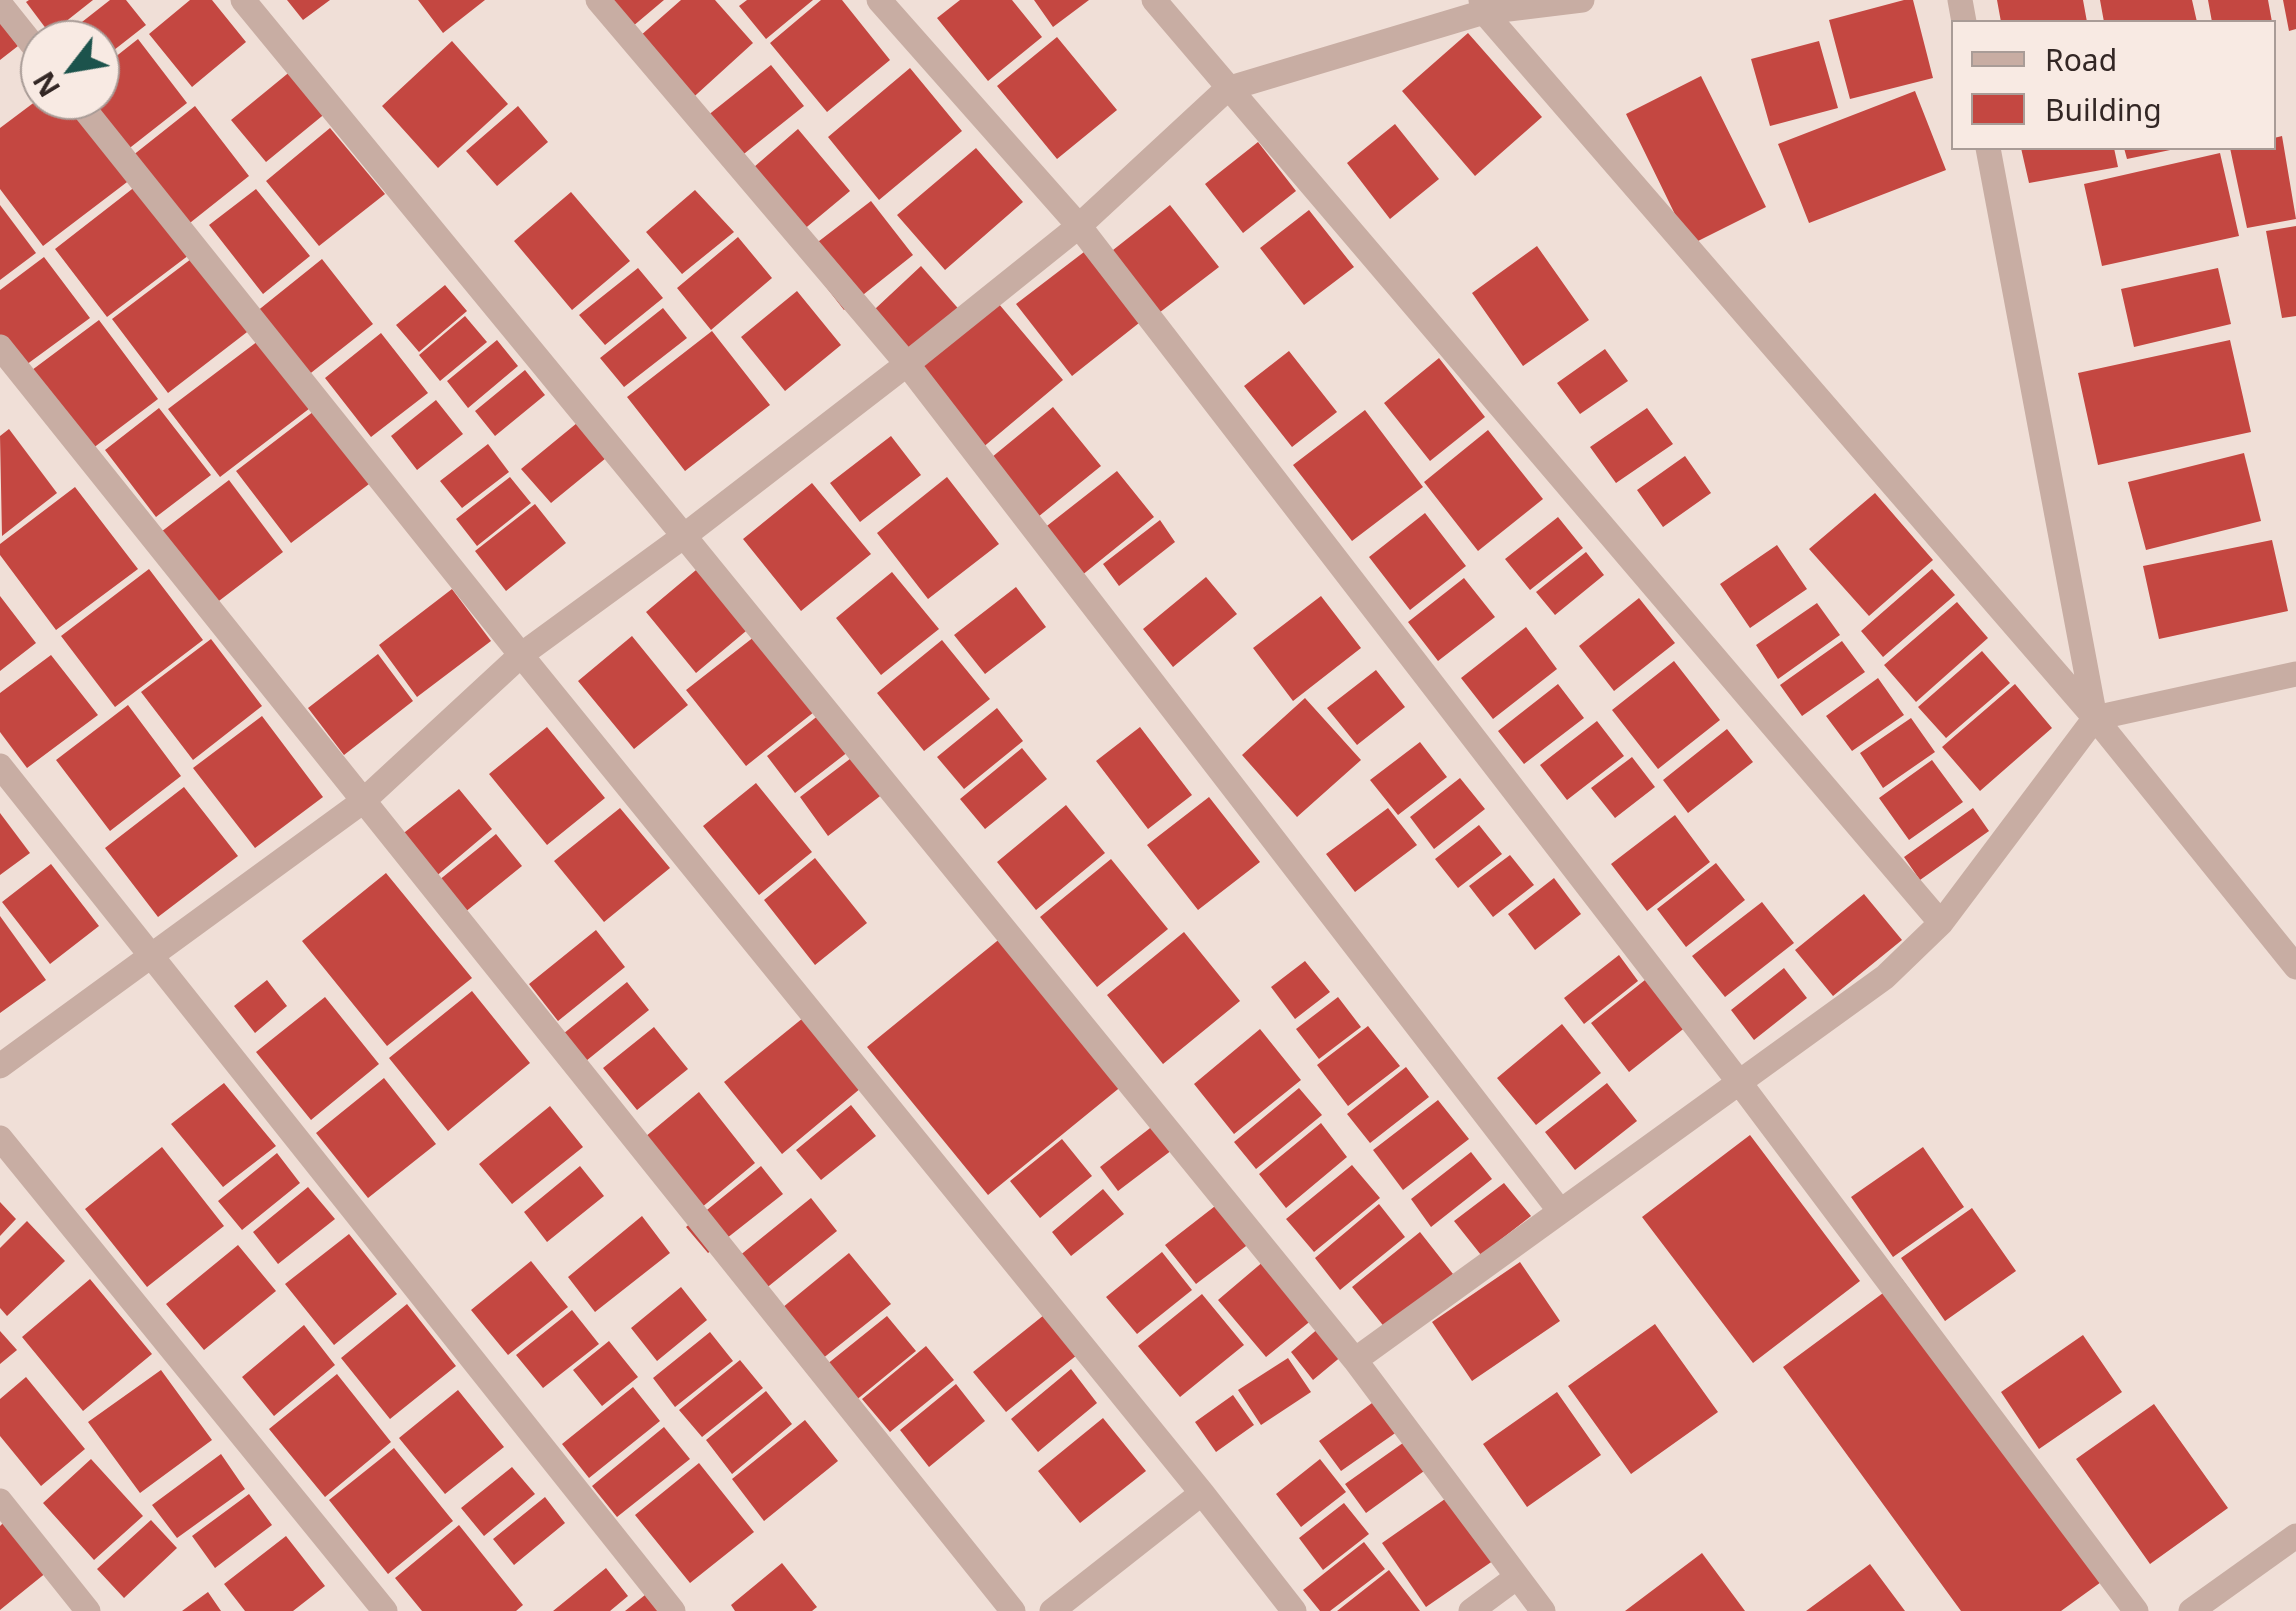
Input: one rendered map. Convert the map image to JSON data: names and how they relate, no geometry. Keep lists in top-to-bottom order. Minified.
{"legend":["Road","Building"],"north":"bottom left"}
